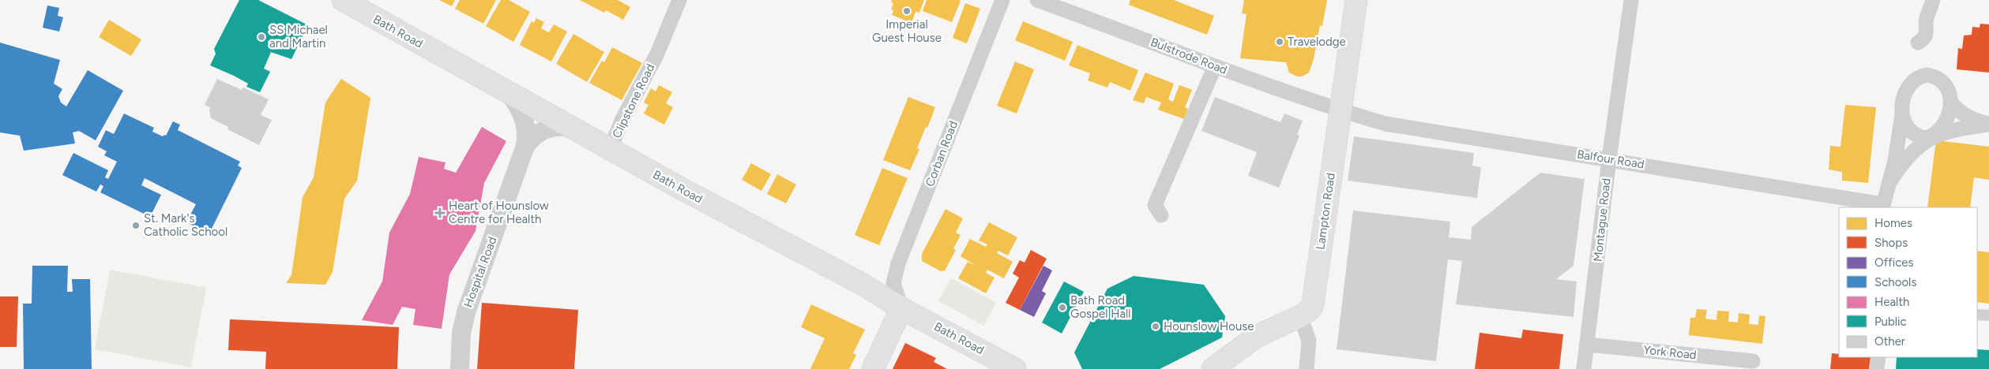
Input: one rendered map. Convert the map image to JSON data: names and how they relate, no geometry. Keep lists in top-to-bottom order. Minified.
{"streets":{"main road":["Bath Road","Lampton Road"],"street":["Bulstrode Road","Clipstone Road","Corban Road","Balfour Road","Montague Road","Hospital Road","York Road"]},"crossings":[["Bath Road","Clipstone Road"],["Bath Road","Corban Road"],["Bath Road","Hospital Road"],["Bulstrode Road","Balfour Road"],["Bulstrode Road","Lampton Road"],["Balfour Road","Lampton Road"],["Balfour Road","Montague Road"],["Montague Road","York Road"]],"places":{"other":["Imperial Guest House","SS Michael and Martin","Travelodge","St. Mark's Catholic School","Bath Road Gospel Hall","Hounslow House"],"health":["Heart of Hounslow Centre for Health"]},"legend":["Homes","Shops","Offices","Schools","Health","Public","Other"]}
